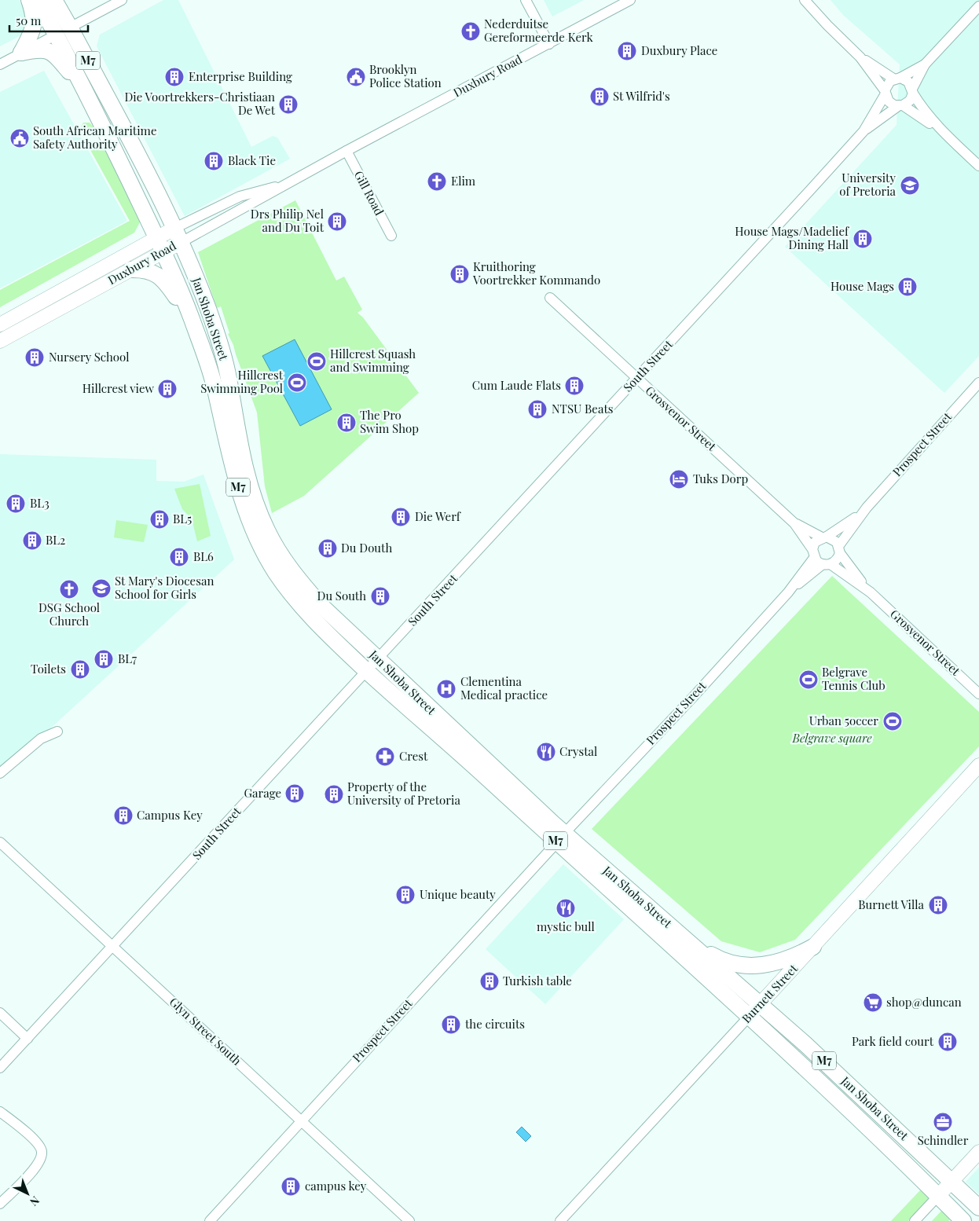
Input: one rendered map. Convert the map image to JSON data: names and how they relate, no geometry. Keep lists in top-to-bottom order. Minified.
{"streets":{"main road":["M7","Jan Shoba Street"],"street":["Duxbury Road","Gill Road","South Street","Grosvenor Street","Prospect Street","Burnett Street","Glyn Street South"]},"crossings":[["M7","Jan Shoba Street"],["Duxbury Road","Gill Road"],["Duxbury Road","Jan Shoba Street"],["Jan Shoba Street","South Street"],["Jan Shoba Street","Prospect Street"],["Jan Shoba Street","Burnett Street"],["South Street","Grosvenor Street"],["South Street","Glyn Street South"],["Grosvenor Street","Prospect Street"],["Prospect Street","Glyn Street South"]],"parks":["Belgrave square"],"places":{"church":["Nederduitse Gereformeerde Kerk","Elim","DSG School Church"],"building":["Duxbury Place","Enterprise Building","St Wilfrid's","Die Voortrekkers-Christiaan De Wet","Black Tie","Drs Philip Nel and Du Toit","House Mags/Madelief Dining Hall","Kruithoring Voortrekker Kommando","House Mags","Nursery School","Cum Laude Flats","Hillcrest view","NTSU Beats","The Pro Swim Shop","BL3","Die Werf","BL5","BL2","Du Douth","BL6","Du South","BL7","Toilets","Garage","Property of the University of Pretoria","Campus Key","Unique beauty","Burnett Villa","Turkish table","the circuits","Park field court","campus key"],"public building":["Brooklyn Police Station","South African Maritime Safety Authority"],"school or university":["University of Pretoria","St Mary's Diocesan School for Girls"],"sports":["Hillcrest Squash and Swimming","Hillcrest Swimming Pool","Belgrave Tennis Club","Urban 5occer"],"hotel":["Tuks Dorp"],"hospital":["Clementina Medical practice"],"restaurant":["Crystal","mystic bull"],"pharmacy":["Crest"],"supermarket":["shop@duncan"],"office":["Schindler"]},"scale_bar":"50 m","north":"bottom right"}
